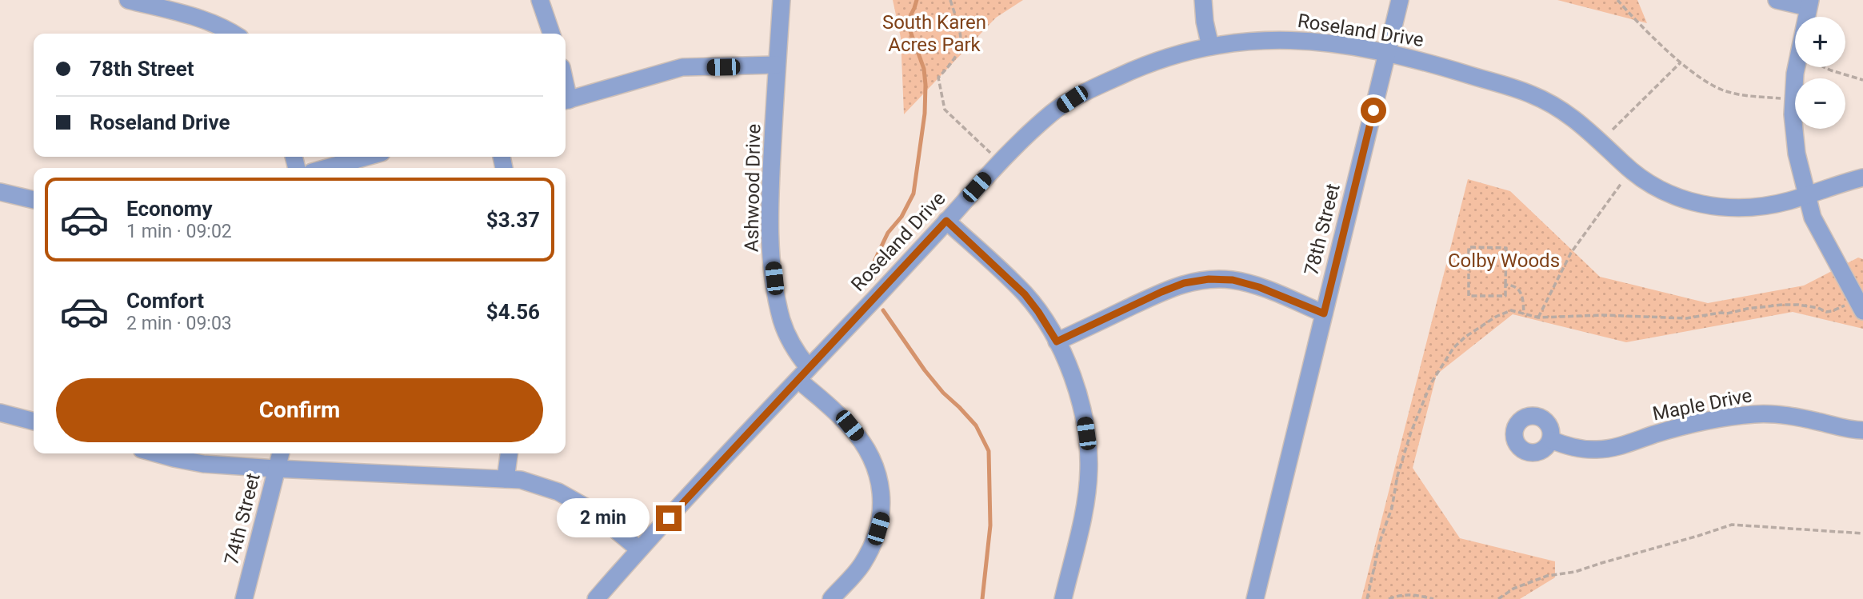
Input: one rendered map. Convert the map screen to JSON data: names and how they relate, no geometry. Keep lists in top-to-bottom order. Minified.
{"streets":{"street":["Roseland Drive","Ashwood Drive","78th Street","Maple Drive","74th Street"]},"crossings":[["Roseland Drive","Ashwood Drive"],["Roseland Drive","78th Street"]],"parks":["South Karen Acres Park","Colby Woods"],"page":{"map_buttons":["+","−"],"banner":["78th Street","Roseland Drive"],"list":[{"name":"Economy","note":"1 min · 09:02","value":"$3.37"},{"name":"Comfort","note":"2 min · 09:03","value":"$4.56"}],"buttons":"Confirm","bubble":"2 min"}}
